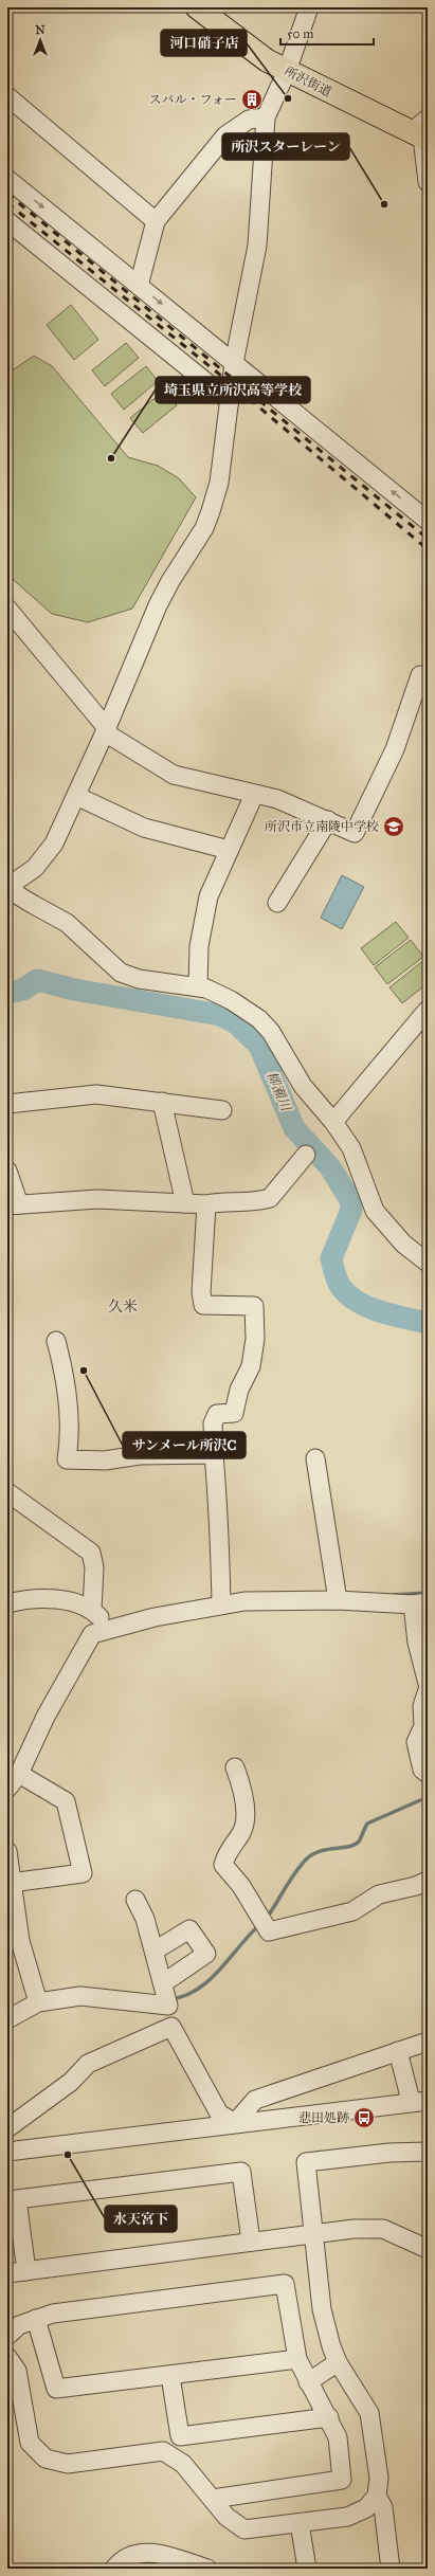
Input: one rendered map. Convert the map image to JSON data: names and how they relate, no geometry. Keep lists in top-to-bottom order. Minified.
{"streets":{"main road":["所沢街道"]},"districts":["久米"],"water":["柳瀬川"],"places":{"other":["河口硝子店","所沢スターレーン","埼玉県立所沢高等学校","サンメール所沢C","水天宮下"],"building":["スバル・フォー"],"school or university":["所沢市立南陵中学校"],"bus stop":["悲田処跡"]},"scale_bar":"50 m","north":"top"}
